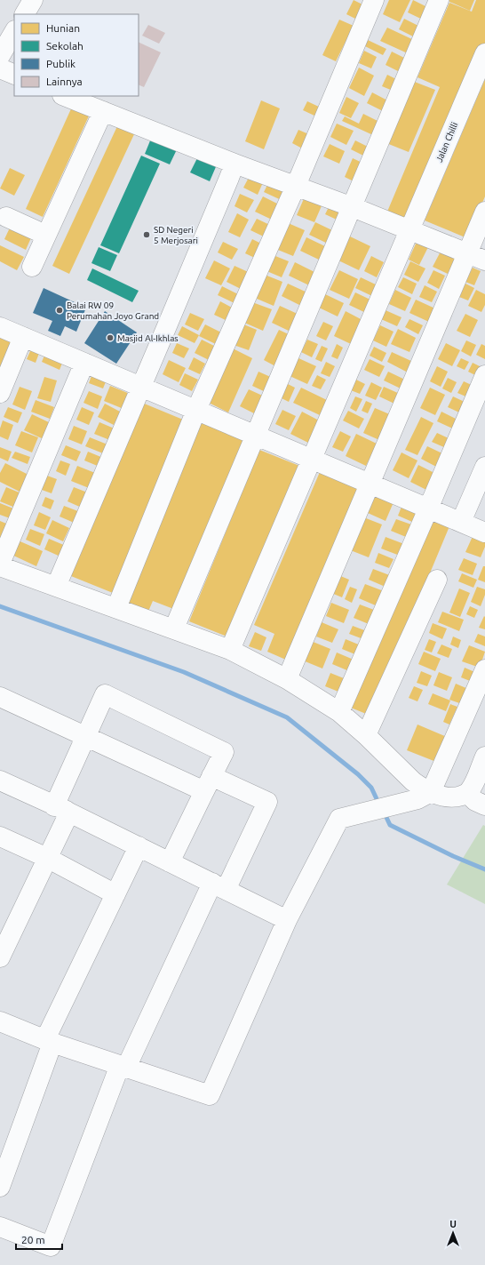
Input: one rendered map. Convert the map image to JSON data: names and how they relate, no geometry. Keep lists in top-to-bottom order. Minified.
{"streets":{"street":["Jalan Chilli"]},"places":["SD Negeri 5 Merjosari","Balai RW 09 Perumahan Joyo Grand","Masjid Al-Ikhlas"],"legend":["Hunian","Sekolah","Publik","Lainnya"],"scale_bar":"20 m","north":"top"}
